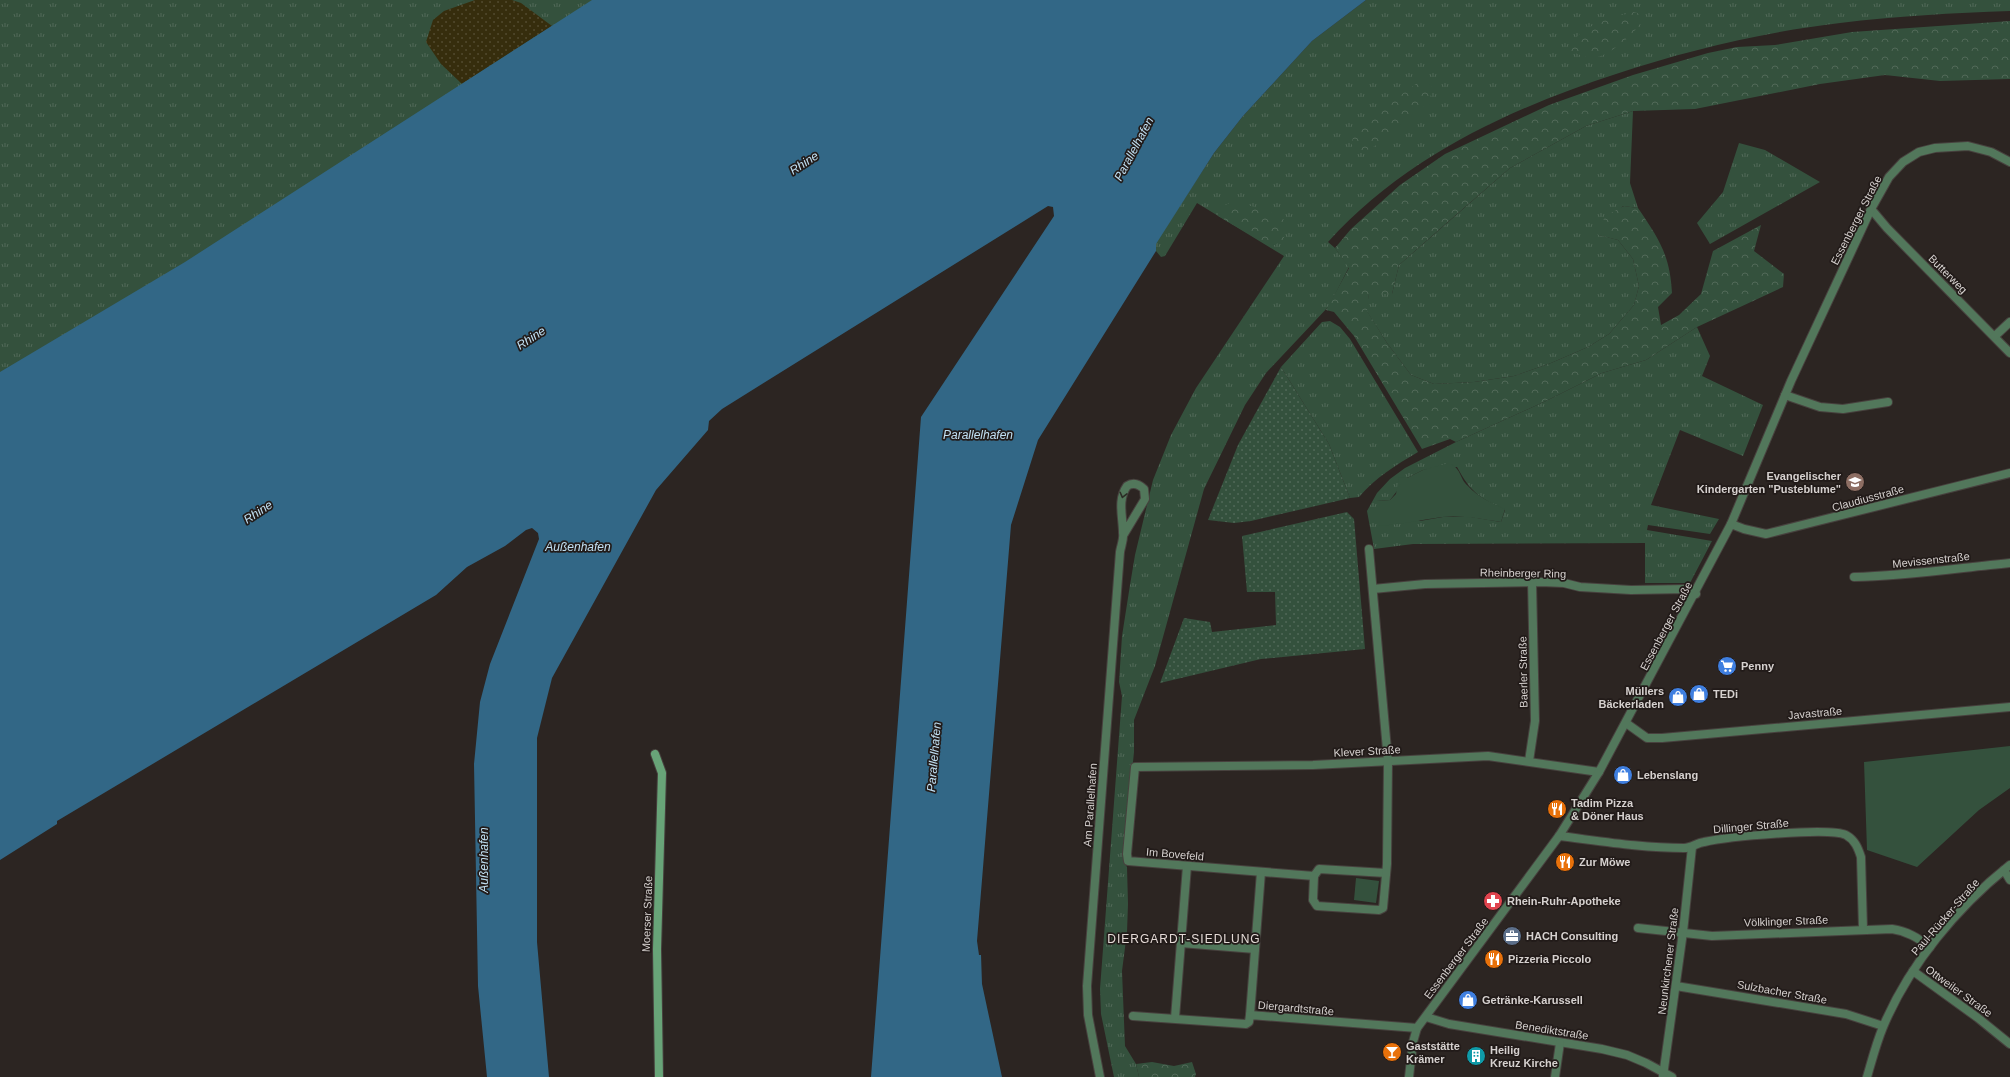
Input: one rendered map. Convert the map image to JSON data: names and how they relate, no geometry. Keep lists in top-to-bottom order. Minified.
{"streets":{"street":["Essenberger Straße","Butterweg","Claudiusstraße","Mevissenstraße","Rheinberger Ring","Baerler Straße","Javastraße","Klever Straße","Am Parallelhafen","Dillinger Straße","Im Bovefeld","Moerser Straße","Paul-Rücker-Straße","Völklinger Straße","Neunkirchener Straße","Ottweiler Straße","Sulzbacher Straße","Diergardtstraße","Benediktstraße"]},"crossings":[["Essenberger Straße","Butterweg"],["Essenberger Straße","Claudiusstraße"],["Essenberger Straße","Rheinberger Ring"],["Essenberger Straße","Javastraße"],["Essenberger Straße","Klever Straße"],["Essenberger Straße","Dillinger Straße"],["Essenberger Straße","Diergardtstraße"],["Essenberger Straße","Benediktstraße"],["Rheinberger Ring","Baerler Straße"],["Baerler Straße","Klever Straße"],["Klever Straße","Im Bovefeld"],["Dillinger Straße","Völklinger Straße"],["Dillinger Straße","Neunkirchener Straße"],["Paul-Rücker-Straße","Völklinger Straße"],["Paul-Rücker-Straße","Ottweiler Straße"],["Paul-Rücker-Straße","Sulzbacher Straße"],["Völklinger Straße","Neunkirchener Straße"],["Neunkirchener Straße","Sulzbacher Straße"],["Neunkirchener Straße","Benediktstraße"]],"districts":["DIERGARDT-SIEDLUNG"],"water":["Parallelhafen","Rhine","Außenhafen"],"places":{"school or university":["Evangelischer Kindergarten \"Pusteblume\""],"supermarket":["Penny"],"shop":["TEDi","Müllers Bäckerladen","Lebenslang","Getränke-Karussell"],"restaurant":["Tadim Pizza & Döner Haus","Zur Möwe","Pizzeria Piccolo"],"pharmacy":["Rhein-Ruhr-Apotheke"],"office":["HACH Consulting"],"bar":["Gaststätte Krämer"],"building":["Heilig Kreuz Kirche"]}}
